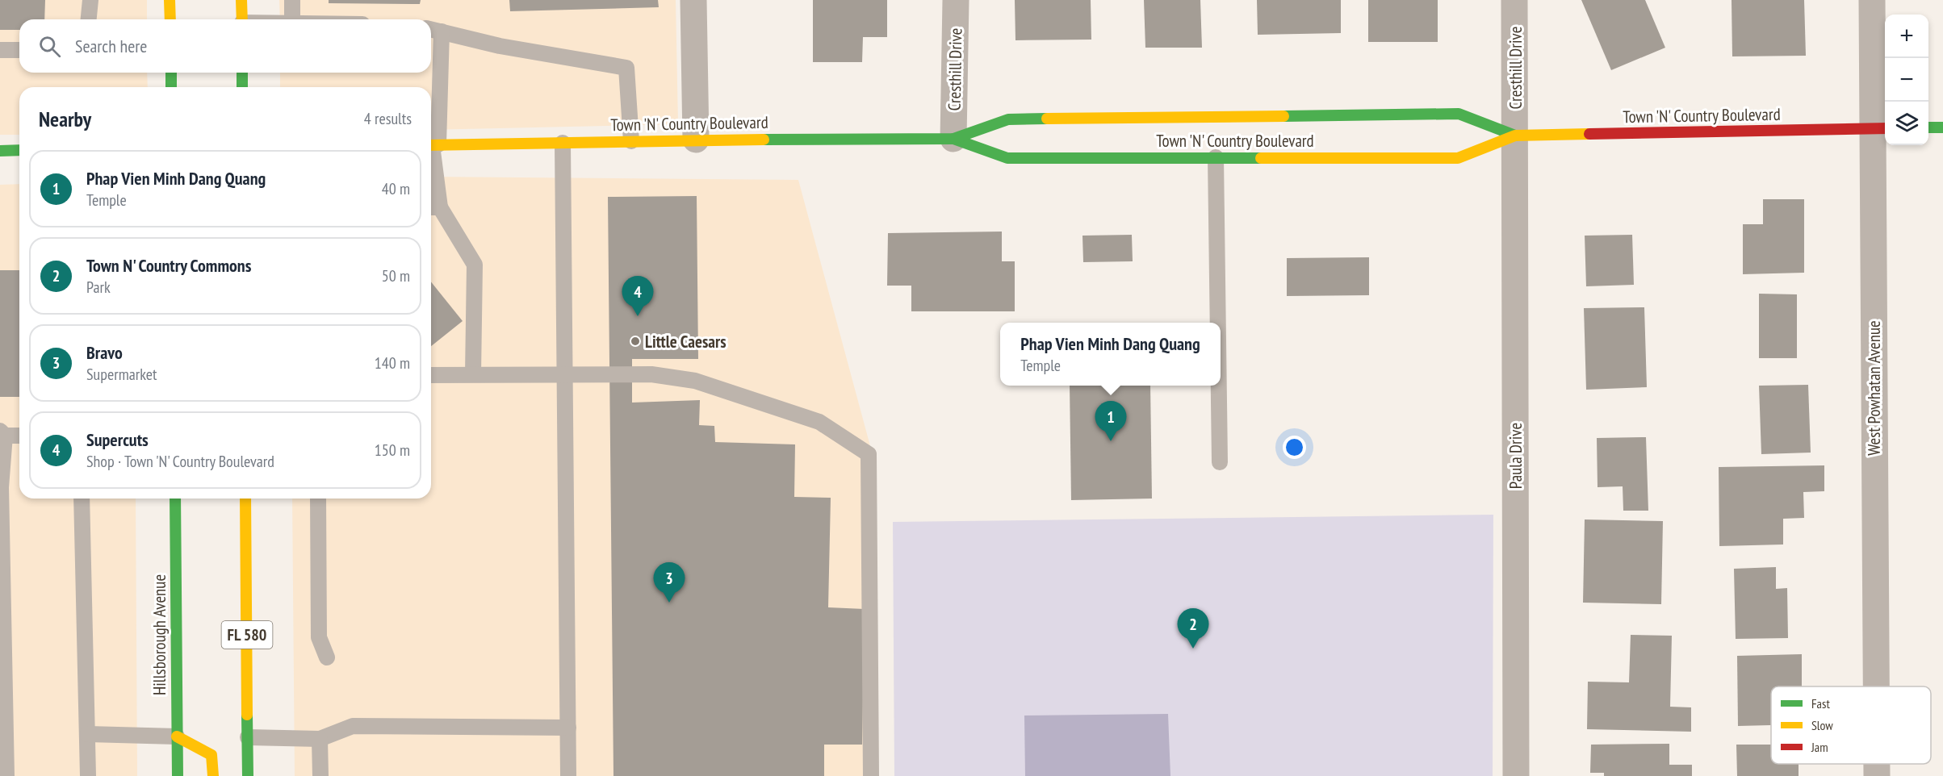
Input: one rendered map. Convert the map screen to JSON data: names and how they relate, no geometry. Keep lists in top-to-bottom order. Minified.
{"streets":{"street":["Cresthill Drive","Town 'N' Country Boulevard","West Powhatan Avenue","Paula Drive","Hillsborough Avenue","FL 580"]},"crossings":[["Cresthill Drive","Town 'N' Country Boulevard"],["Cresthill Drive","Paula Drive"],["Town 'N' Country Boulevard","West Powhatan Avenue"],["Town 'N' Country Boulevard","Paula Drive"]],"places":["Little Caesars"],"legend":["Fast","Slow","Jam"],"page":{"map_buttons":["+","−"],"search":"Search here","heading":["Nearby","4 results"],"list":[{"mark":"1","name":"Phap Vien Minh Dang Quang","note":"Temple","value":"40 m"},{"mark":"2","name":"Town N' Country Commons","note":"Park","value":"50 m"},{"mark":"3","name":"Bravo","note":"Supermarket","value":"140 m"},{"mark":"4","name":"Supercuts","note":"Shop · Town 'N' Country Boulevard","value":"150 m"}],"pins":["4","1","3","2"],"popup":["Phap Vien Minh Dang Quang","Temple"]}}
